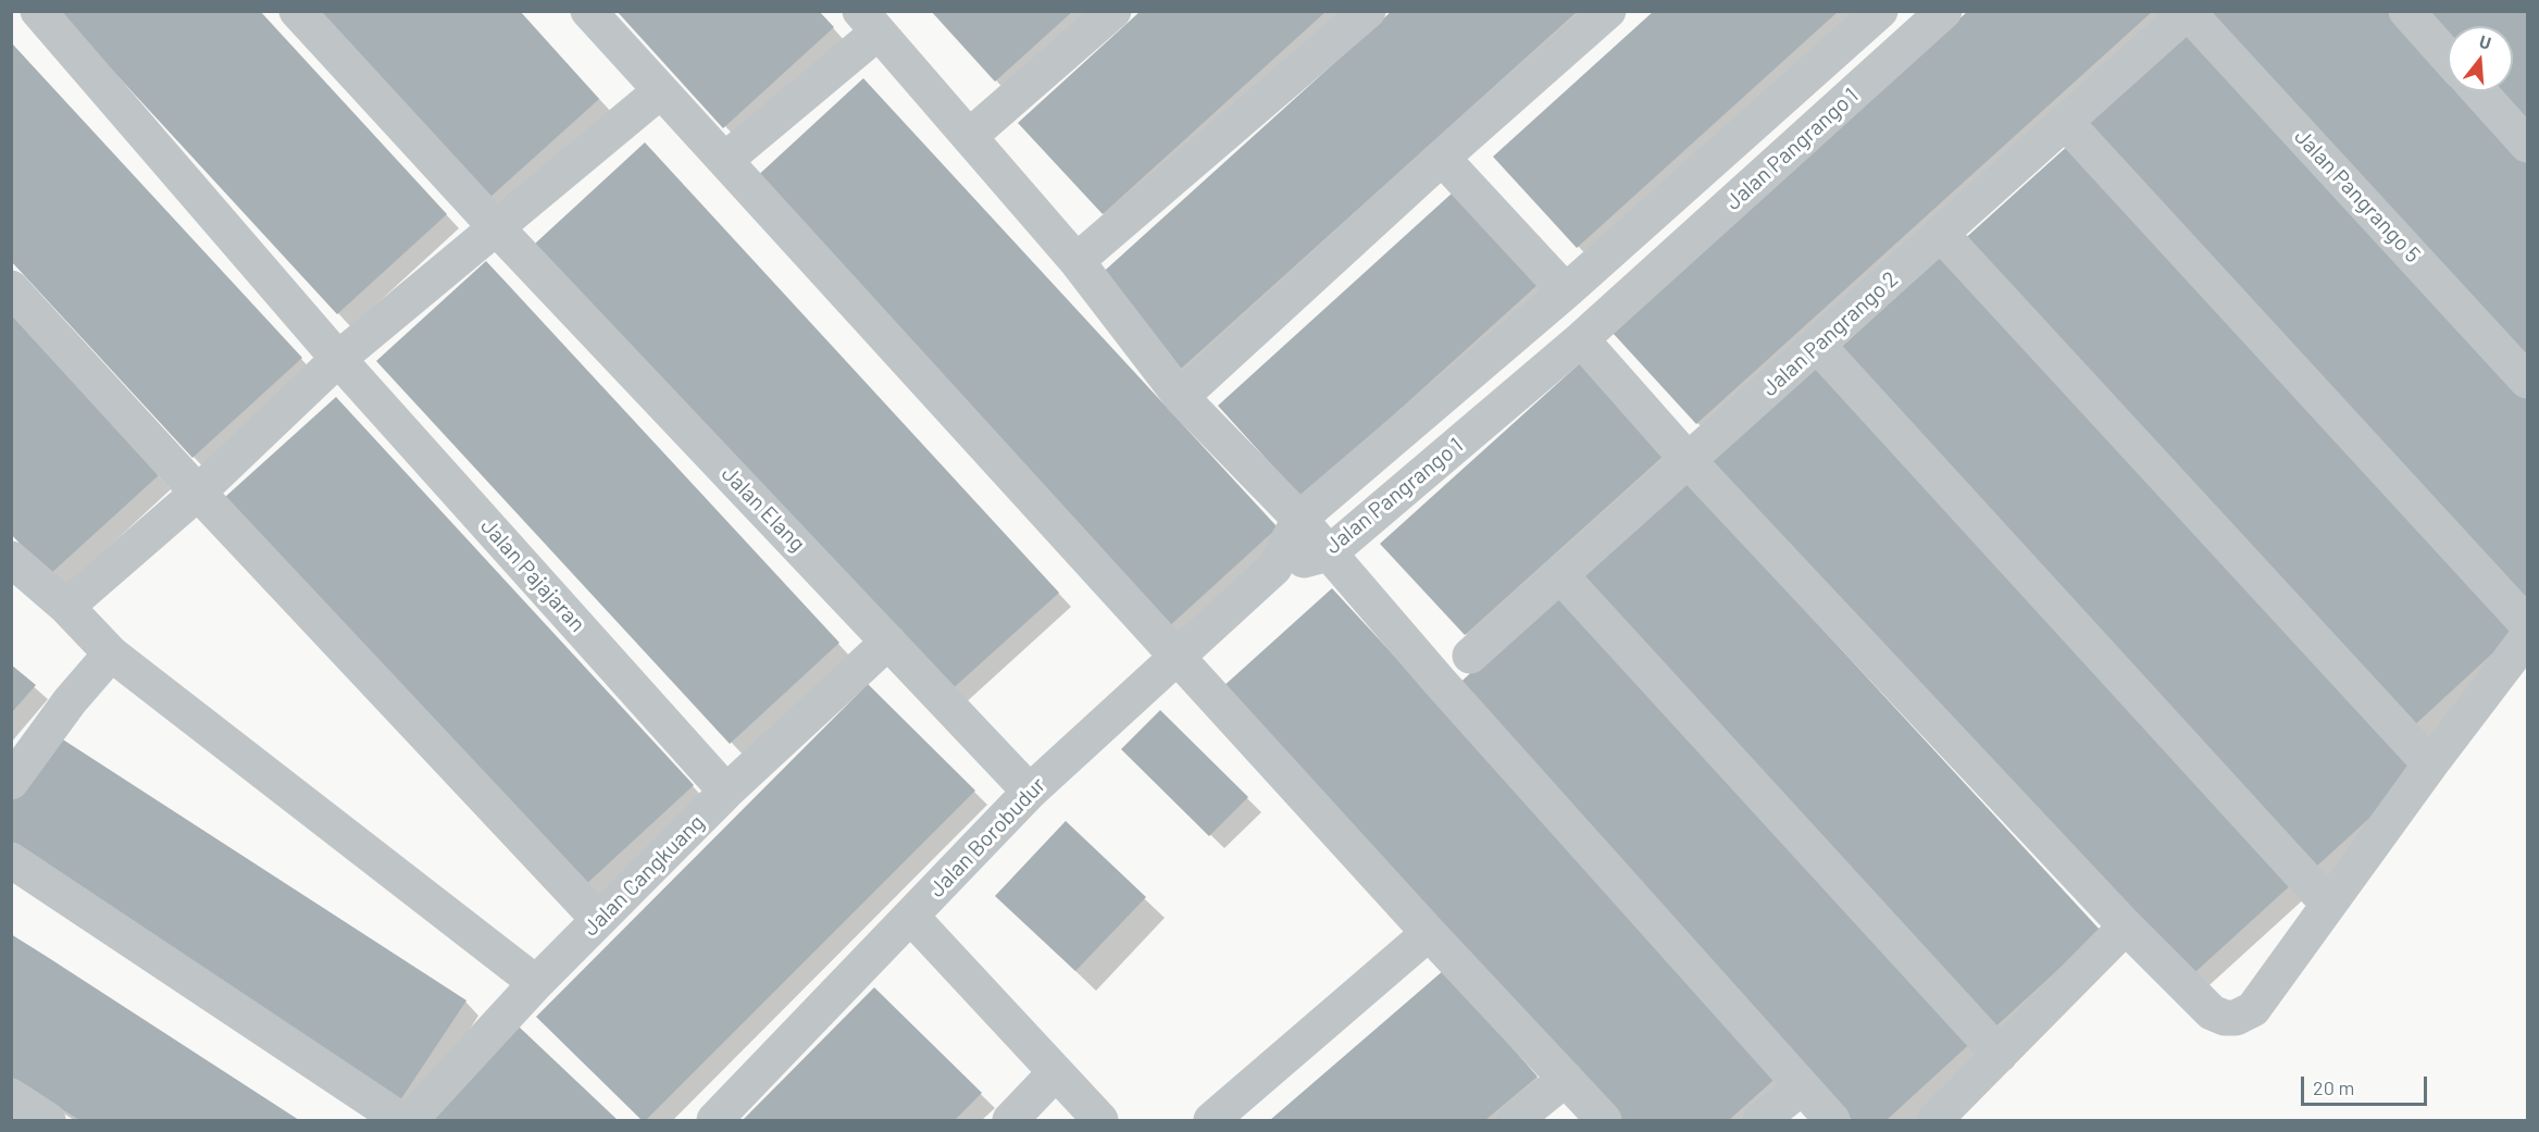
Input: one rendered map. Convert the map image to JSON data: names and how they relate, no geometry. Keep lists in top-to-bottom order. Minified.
{"streets":{"street":["Jalan Pangrango 1","Jalan Pangrango 5","Jalan Pangrango 2","Jalan Elang","Jalan Pajajaran","Jalan Borobudur","Jalan Cangkuang"]},"crossings":[["Jalan Pangrango 1","Jalan Borobudur"],["Jalan Pangrango 5","Jalan Pangrango 2"],["Jalan Elang","Jalan Borobudur"],["Jalan Elang","Jalan Cangkuang"],["Jalan Pajajaran","Jalan Cangkuang"]],"scale_bar":"20 m","north":"top"}
